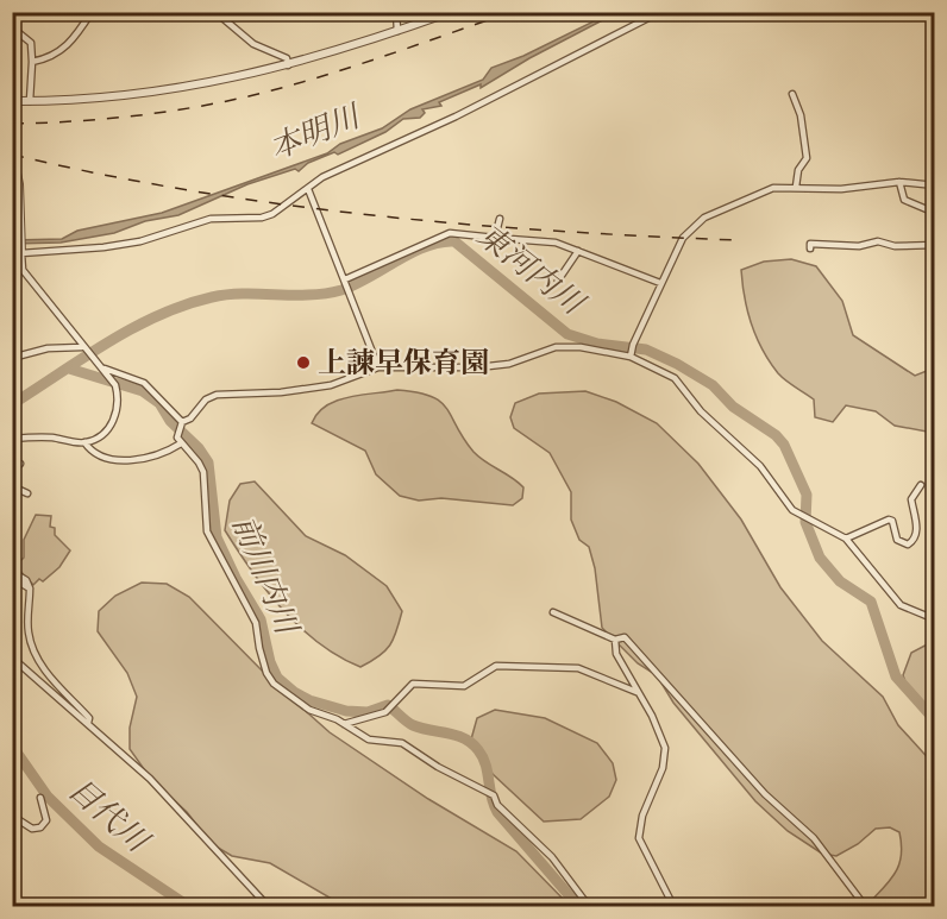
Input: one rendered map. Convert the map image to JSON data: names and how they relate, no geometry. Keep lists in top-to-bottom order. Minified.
{"water":["本明川","東河内川","前川内川","目代川"],"places":["上諫早保育園"]}
